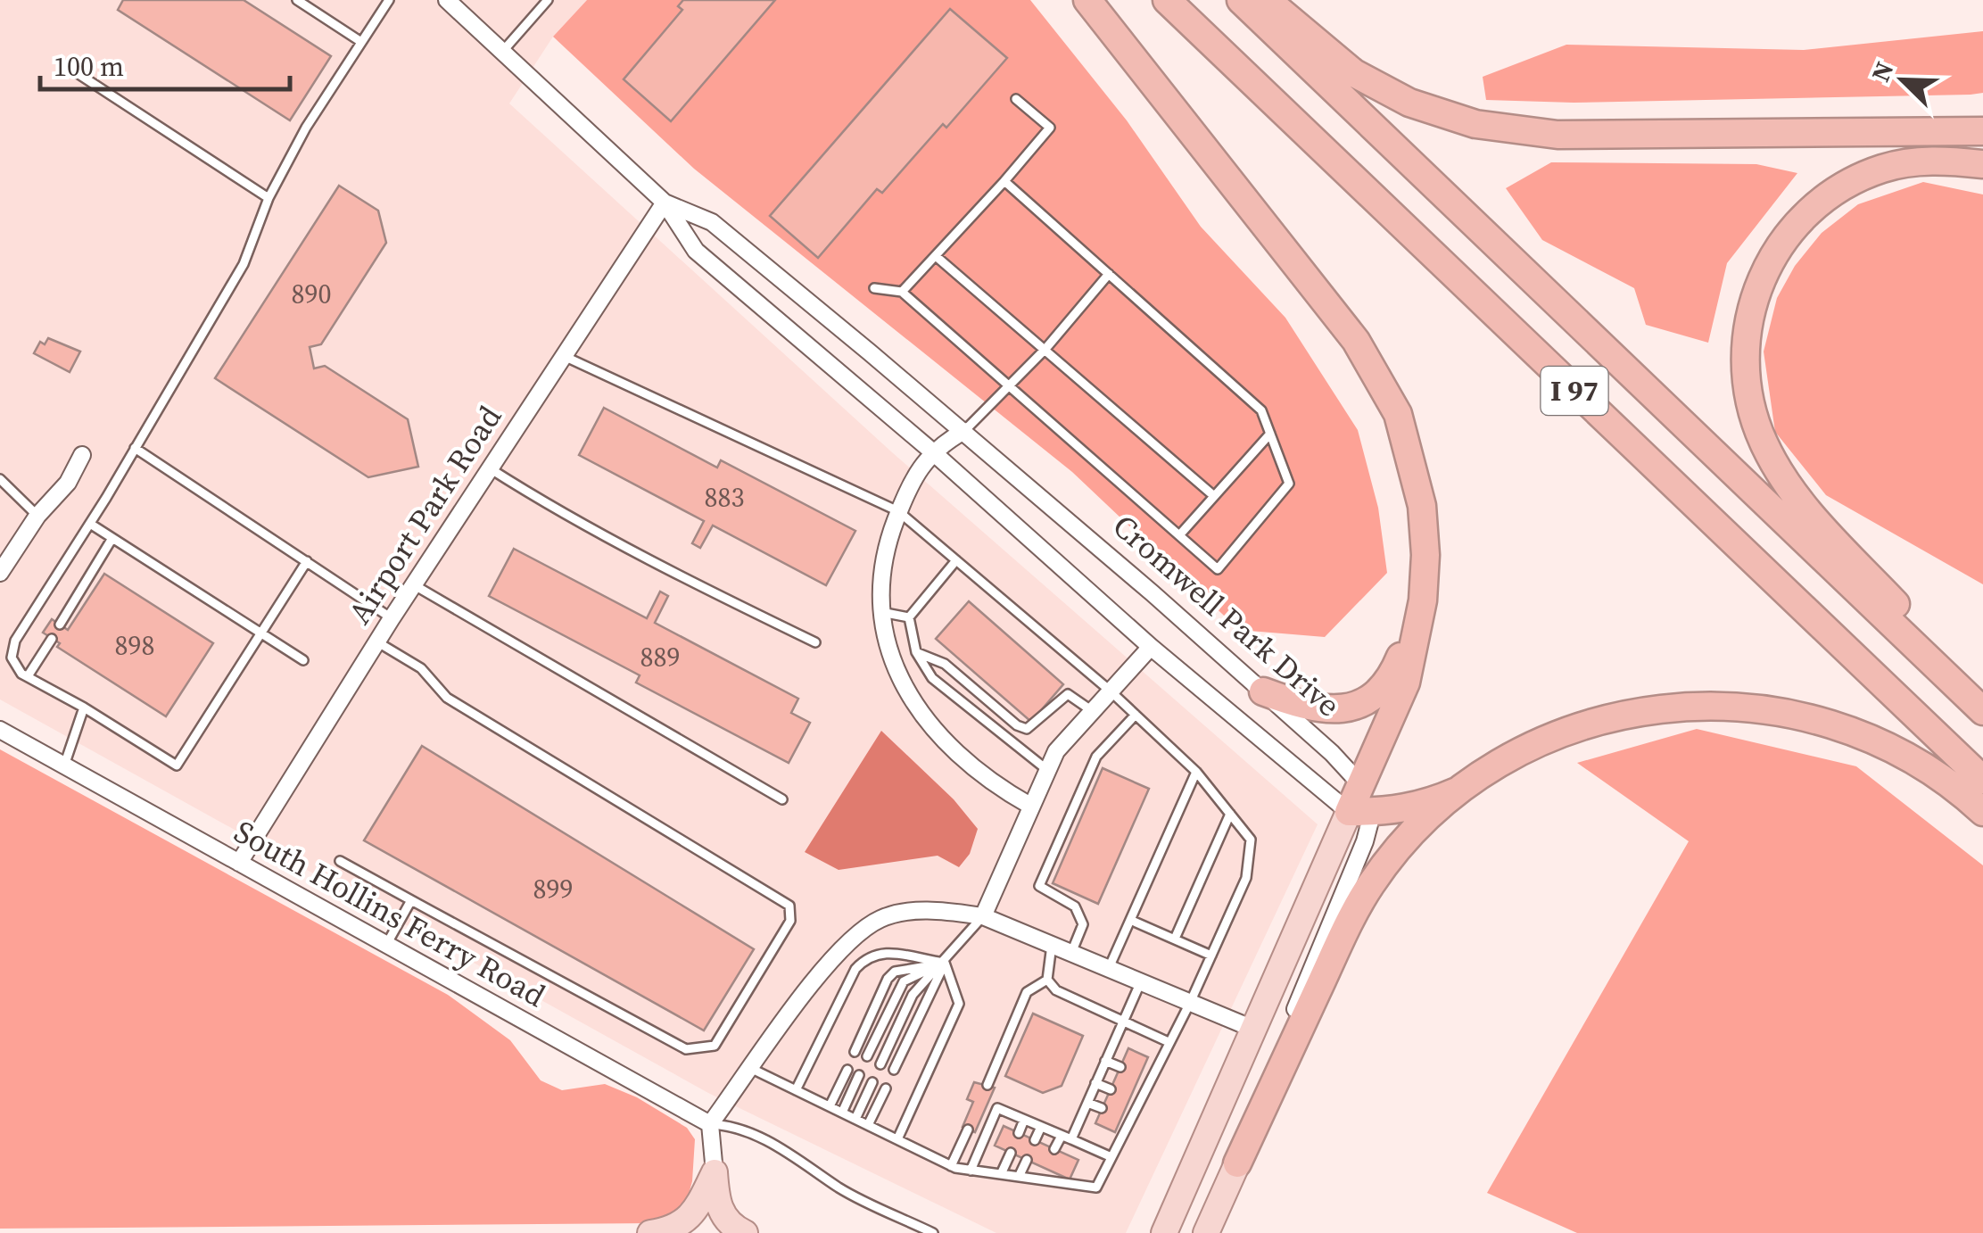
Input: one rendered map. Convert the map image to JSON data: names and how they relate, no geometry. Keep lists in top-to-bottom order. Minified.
{"streets":{"highway":["I 97"],"street":["Airport Park Road","Cromwell Park Drive","South Hollins Ferry Road"]},"crossings":[["Airport Park Road","Cromwell Park Drive"],["Airport Park Road","South Hollins Ferry Road"]],"house_numbers":["890","883","898","889","899"],"scale_bar":"100 m","north":"top left"}
